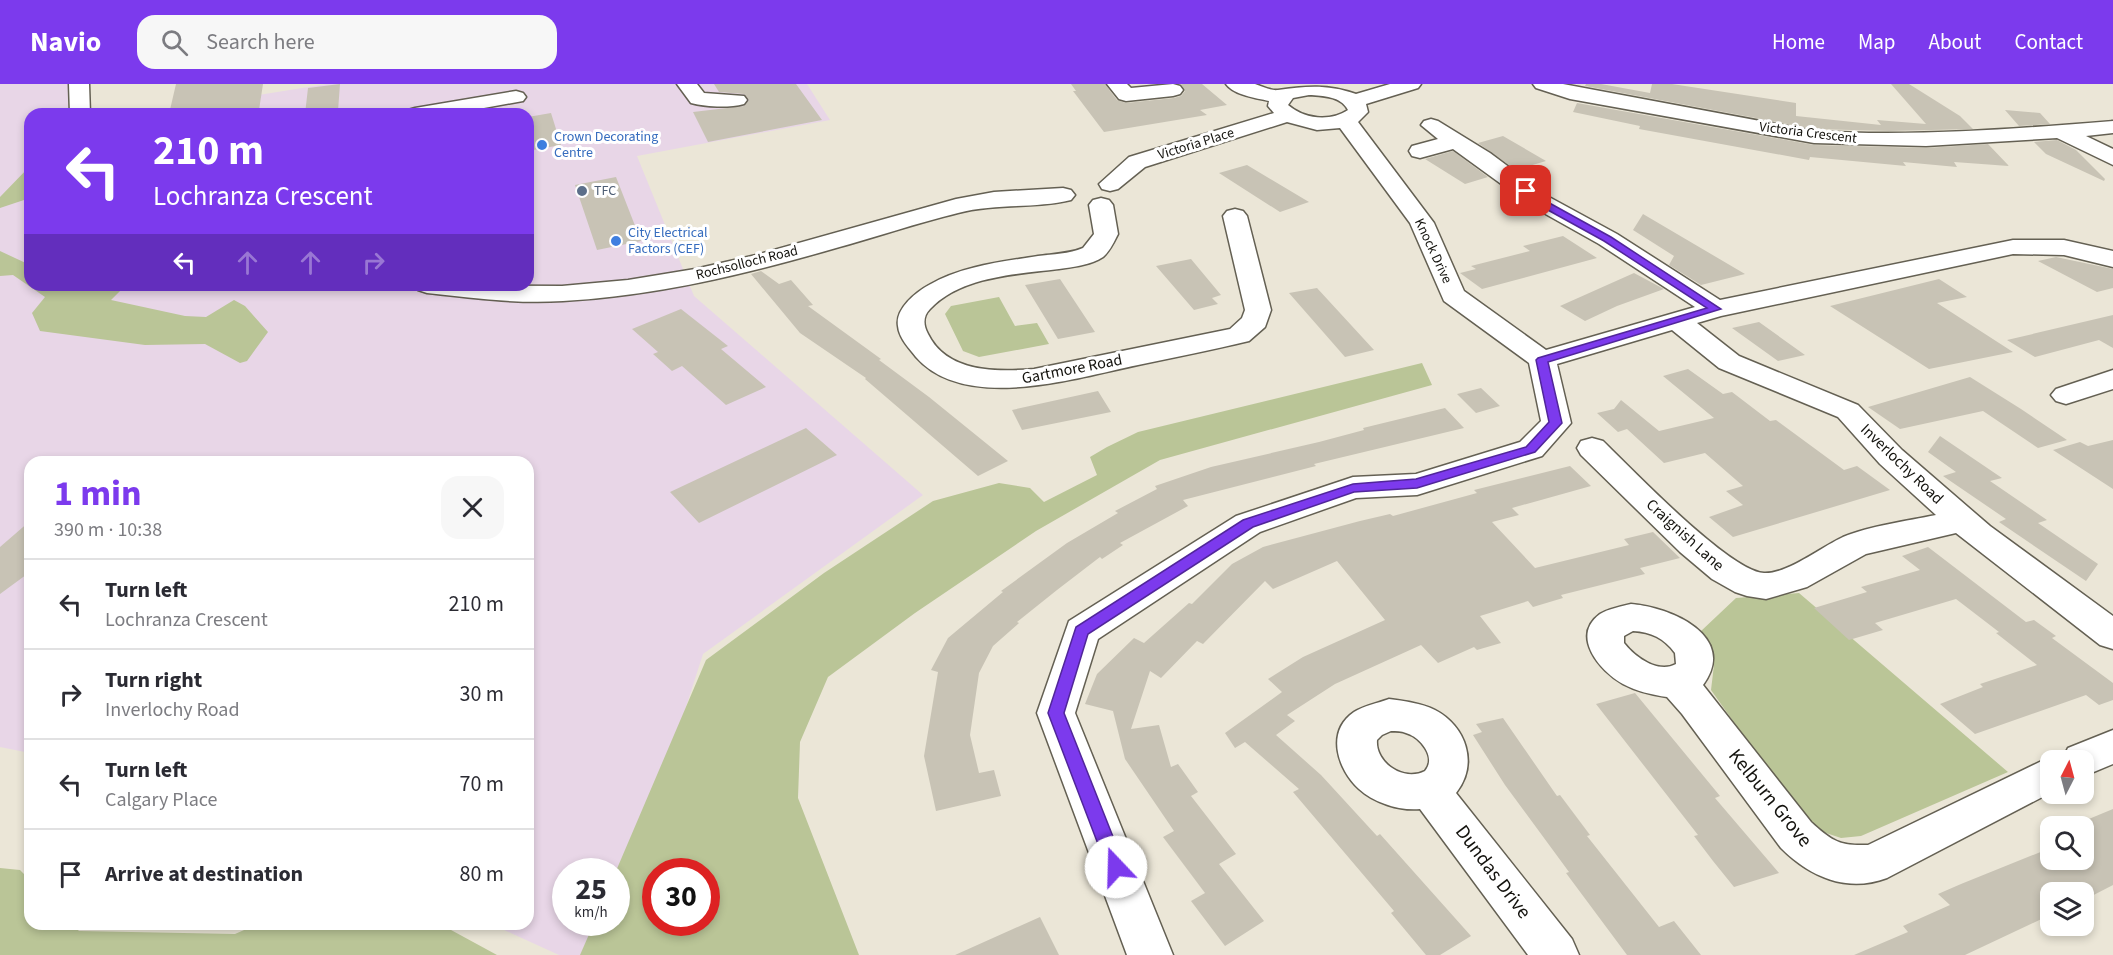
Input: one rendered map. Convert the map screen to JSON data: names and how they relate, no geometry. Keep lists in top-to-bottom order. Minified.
{"streets":{"street":["Victoria Crescent","Victoria Place","Knock Drive","Rochsolloch Road","Gartmore Road","Inverlochy Road","Craignish Lane","Kelburn Grove","Dundas Drive"]},"crossings":[["Victoria Place","Knock Drive"],["Victoria Place","Rochsolloch Road"],["Victoria Place","Gartmore Road"],["Rochsolloch Road","Gartmore Road"],["Inverlochy Road","Craignish Lane"]],"places":["Crown Decorating Centre","TFC","City Electrical Factors (CEF)"],"north":"top","page":{"header":"Navio","search":"Search here","nav":["Home","Map","About","Contact"],"turn":["210 m","Lochranza Crescent"],"heading":["1 min","390 m · 10:38"],"list":[{"name":"Turn left","note":"Lochranza Crescent","value":"210 m"},{"name":"Turn right","note":"Inverlochy Road","value":"30 m"},{"name":"Turn left","note":"Calgary Place","value":"70 m"},{"name":"Arrive at destination","value":"80 m"}],"speed":"25 km/h","limit":"30"}}
